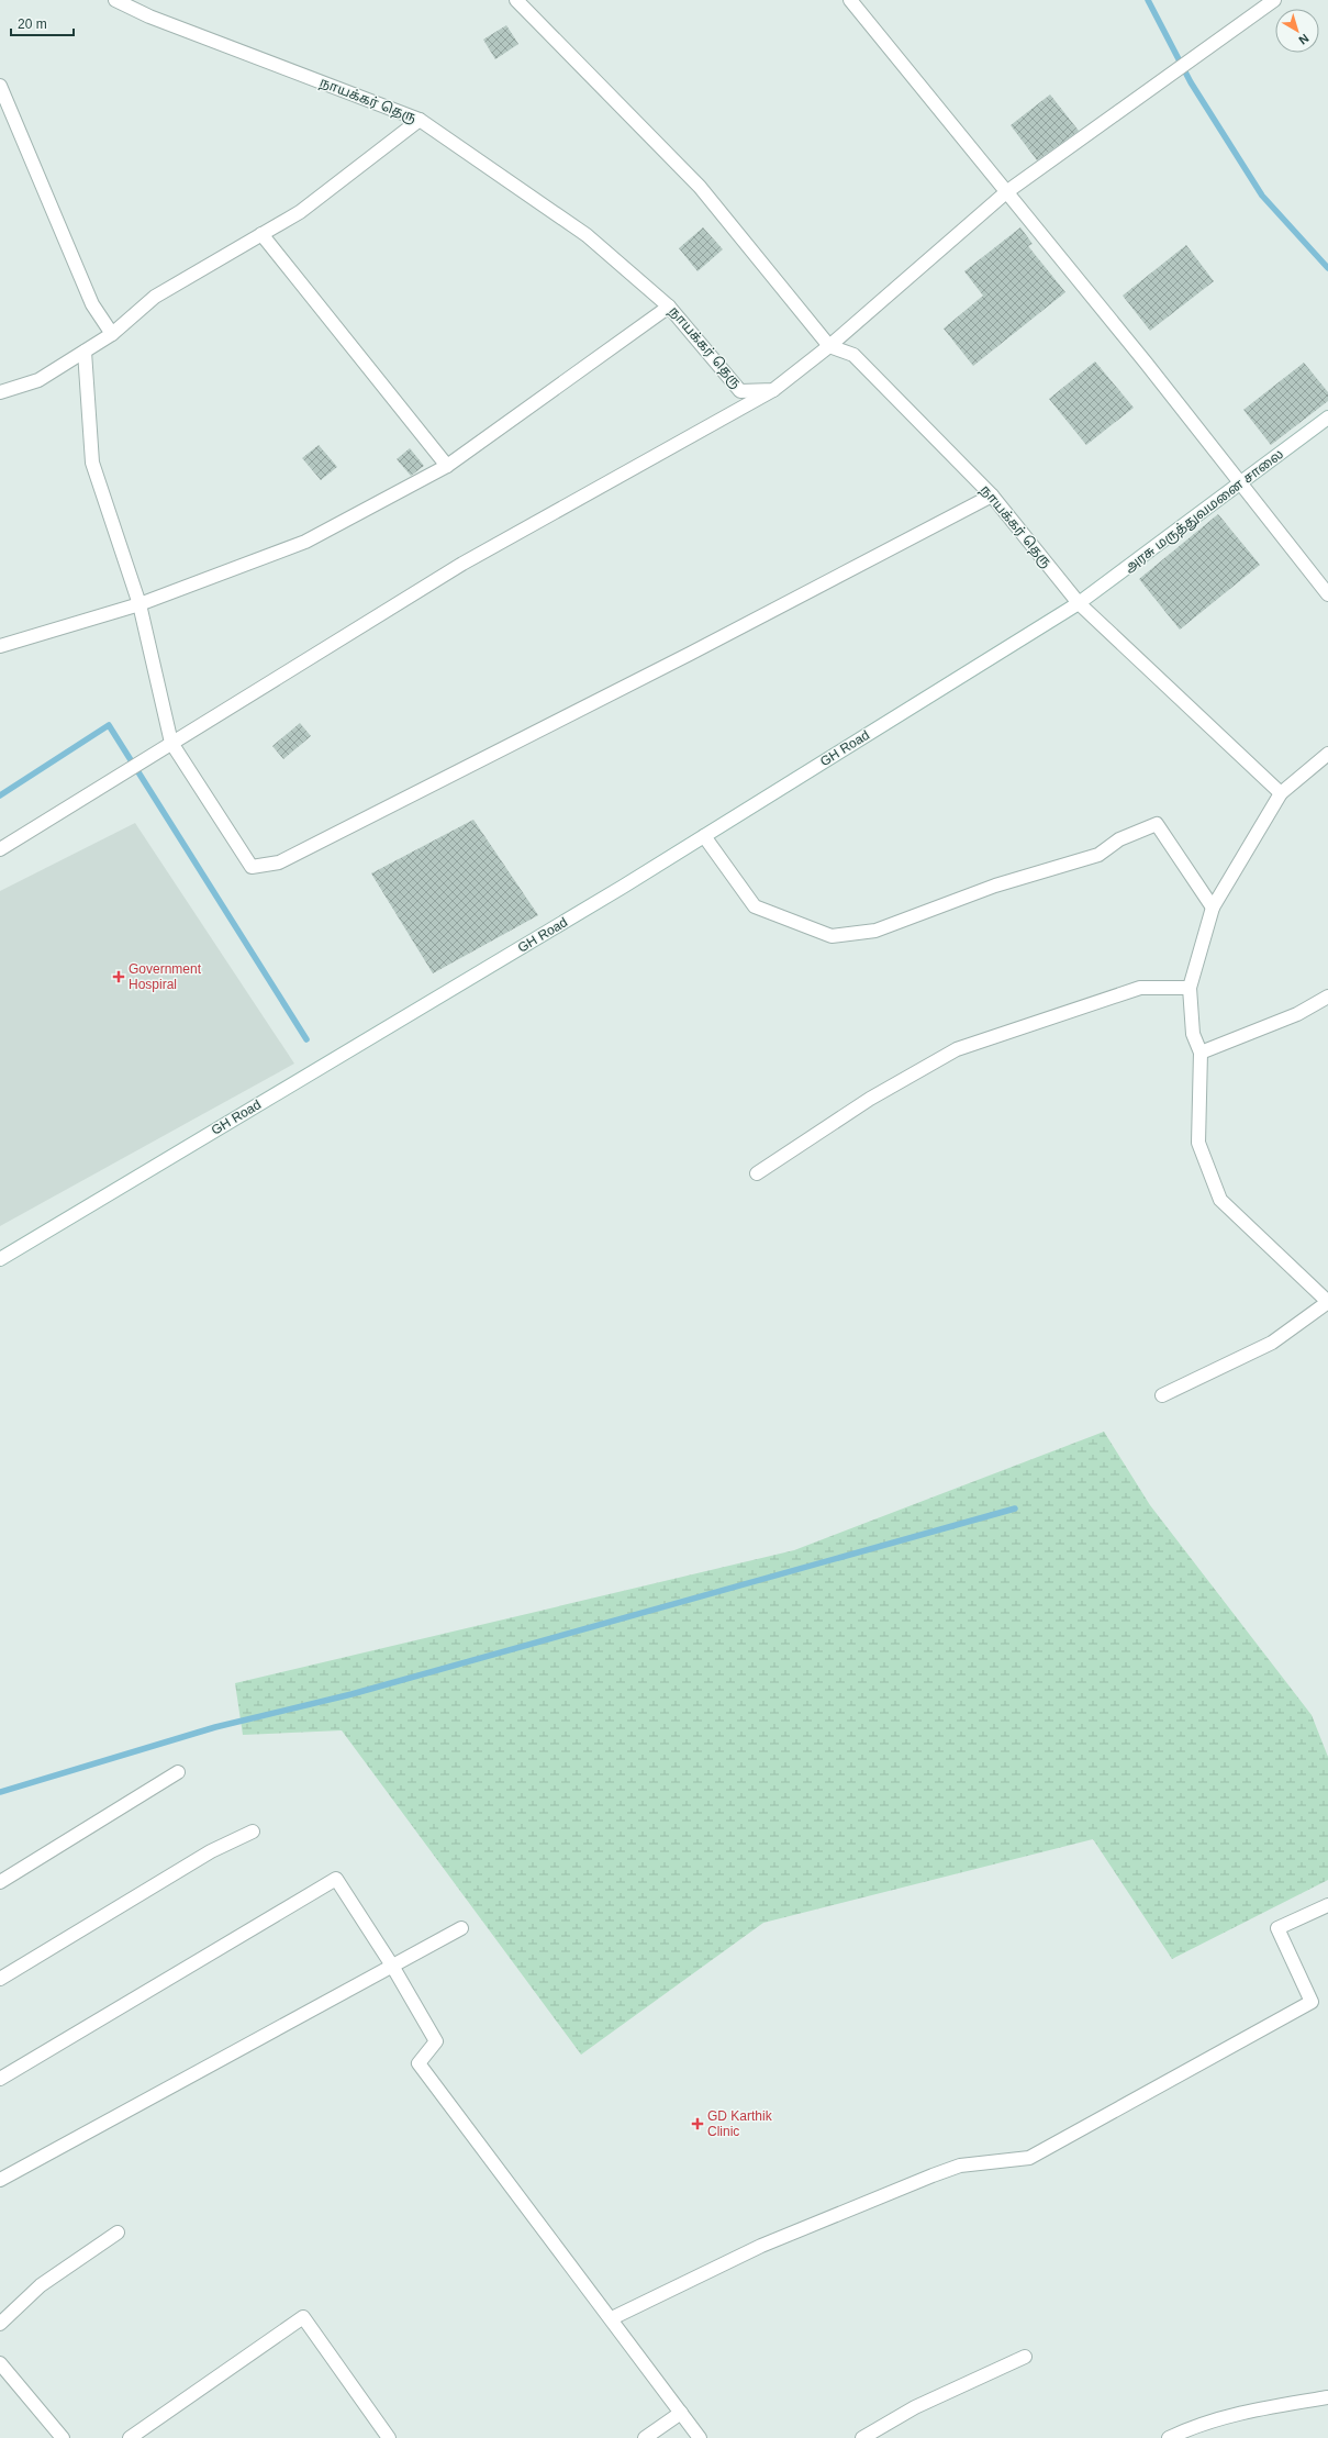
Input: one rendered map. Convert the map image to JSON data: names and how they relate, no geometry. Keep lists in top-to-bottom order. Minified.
{"streets":{"street":["நாயக்கர் தெரு","அரசு மருத்துவமனை சாலை","GH Road"]},"crossings":[["நாயக்கர் தெரு","அரசு மருத்துவமனை சாலை"],["நாயக்கர் தெரு","GH Road"],["அரசு மருத்துவமனை சாலை","GH Road"]],"places":{"health":["Government Hospiral","GD Karthik Clinic"]},"scale_bar":"20 m","north":"bottom right"}
